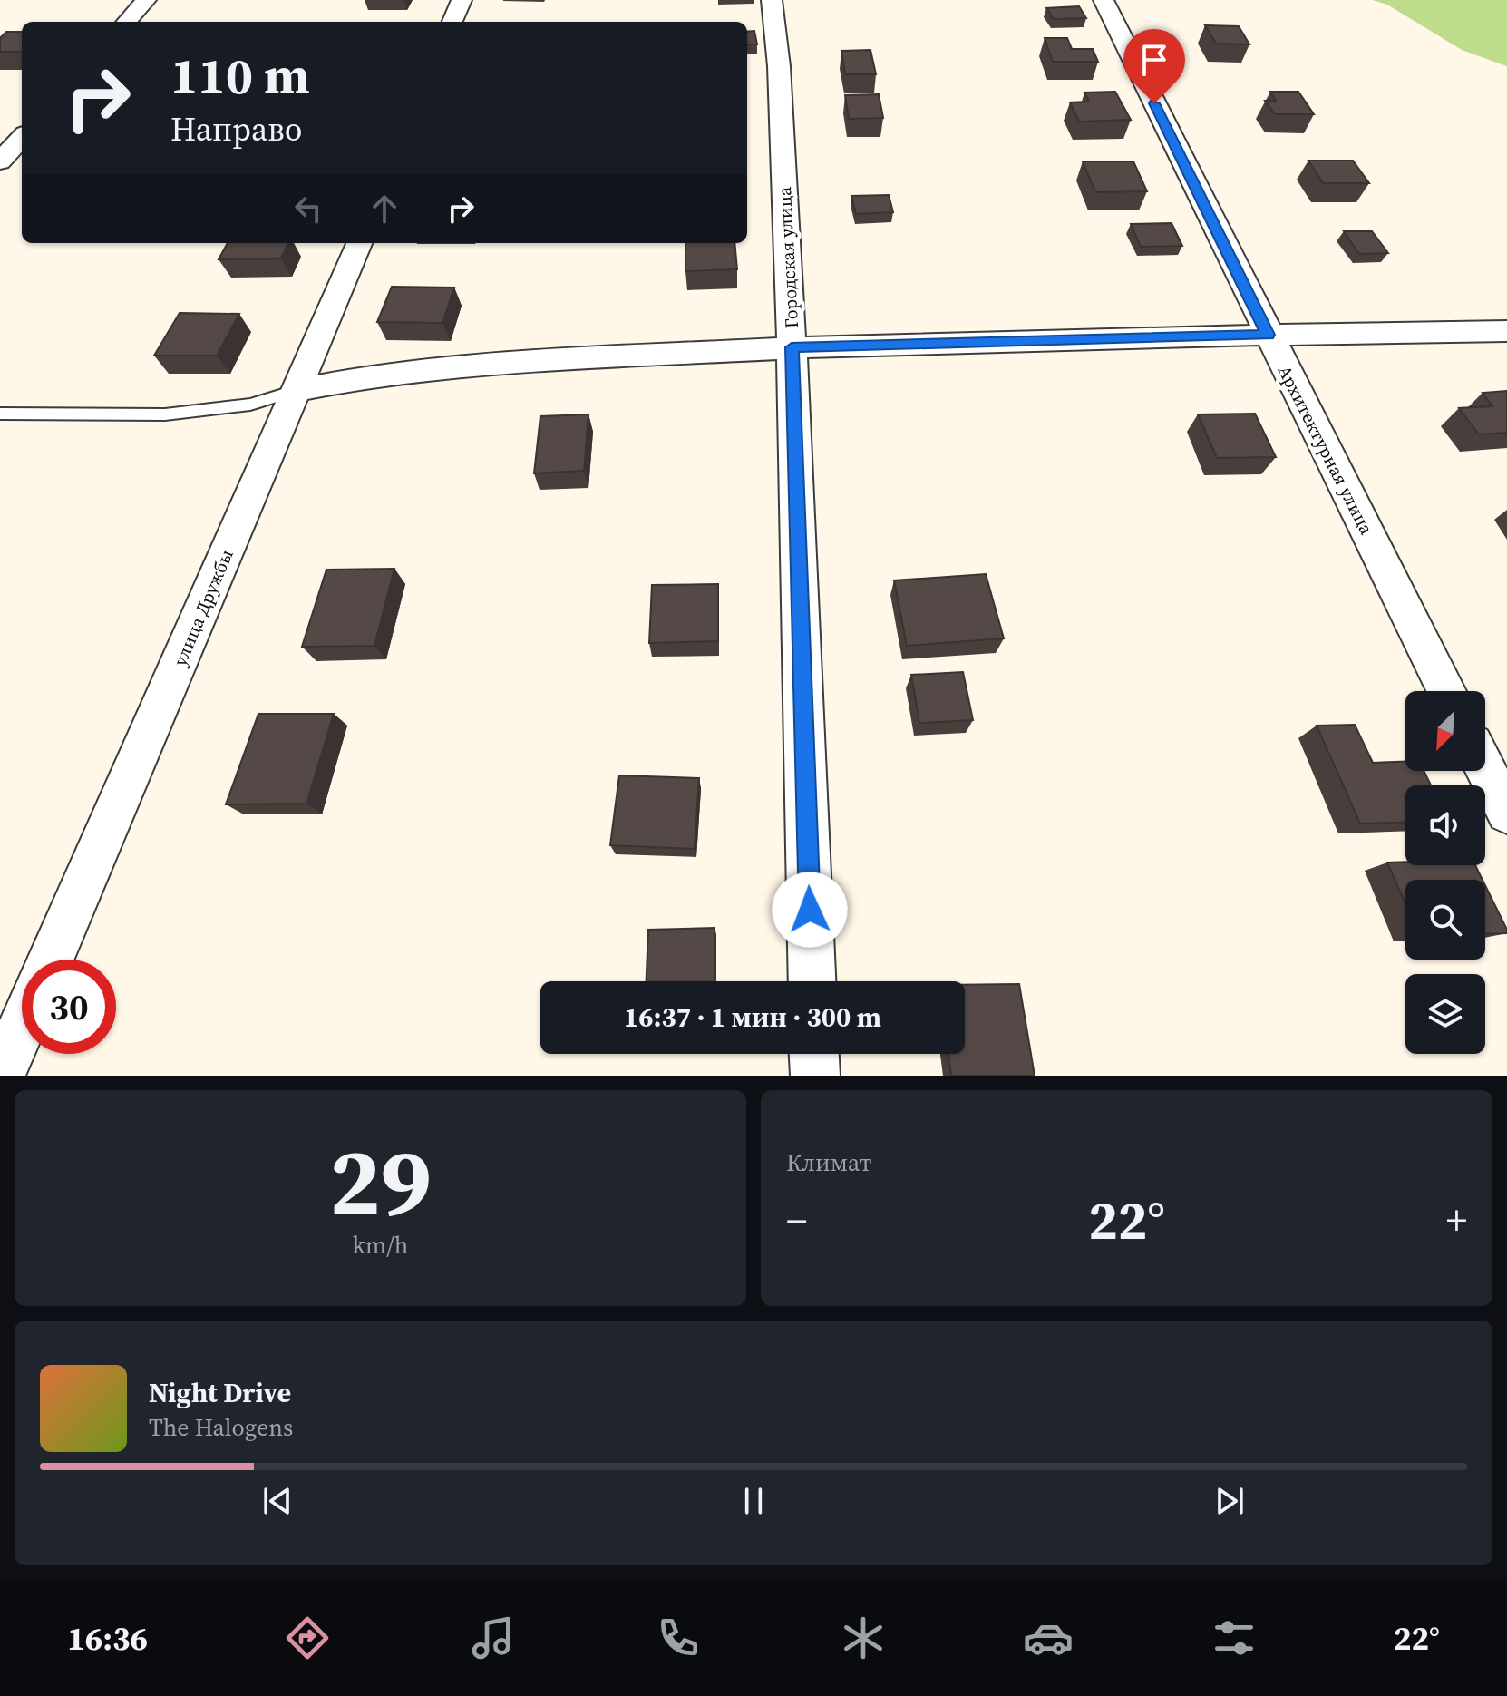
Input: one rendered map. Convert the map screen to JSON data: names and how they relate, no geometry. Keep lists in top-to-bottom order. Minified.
{"streets":{"street":["Городская улица","Архитектурная улица","улица Дружбы"]},"north":"bottom left","page":{"turn":["110 m","Направо"],"limit":"30","trip":"16:37 · 1 мин · 300 m","tile":[["29","km/h"],"Климат"],"heat":["−","22°","+"],"song":["Night Drive","The Halogens"],"tabs":["16:36","22°"]}}
